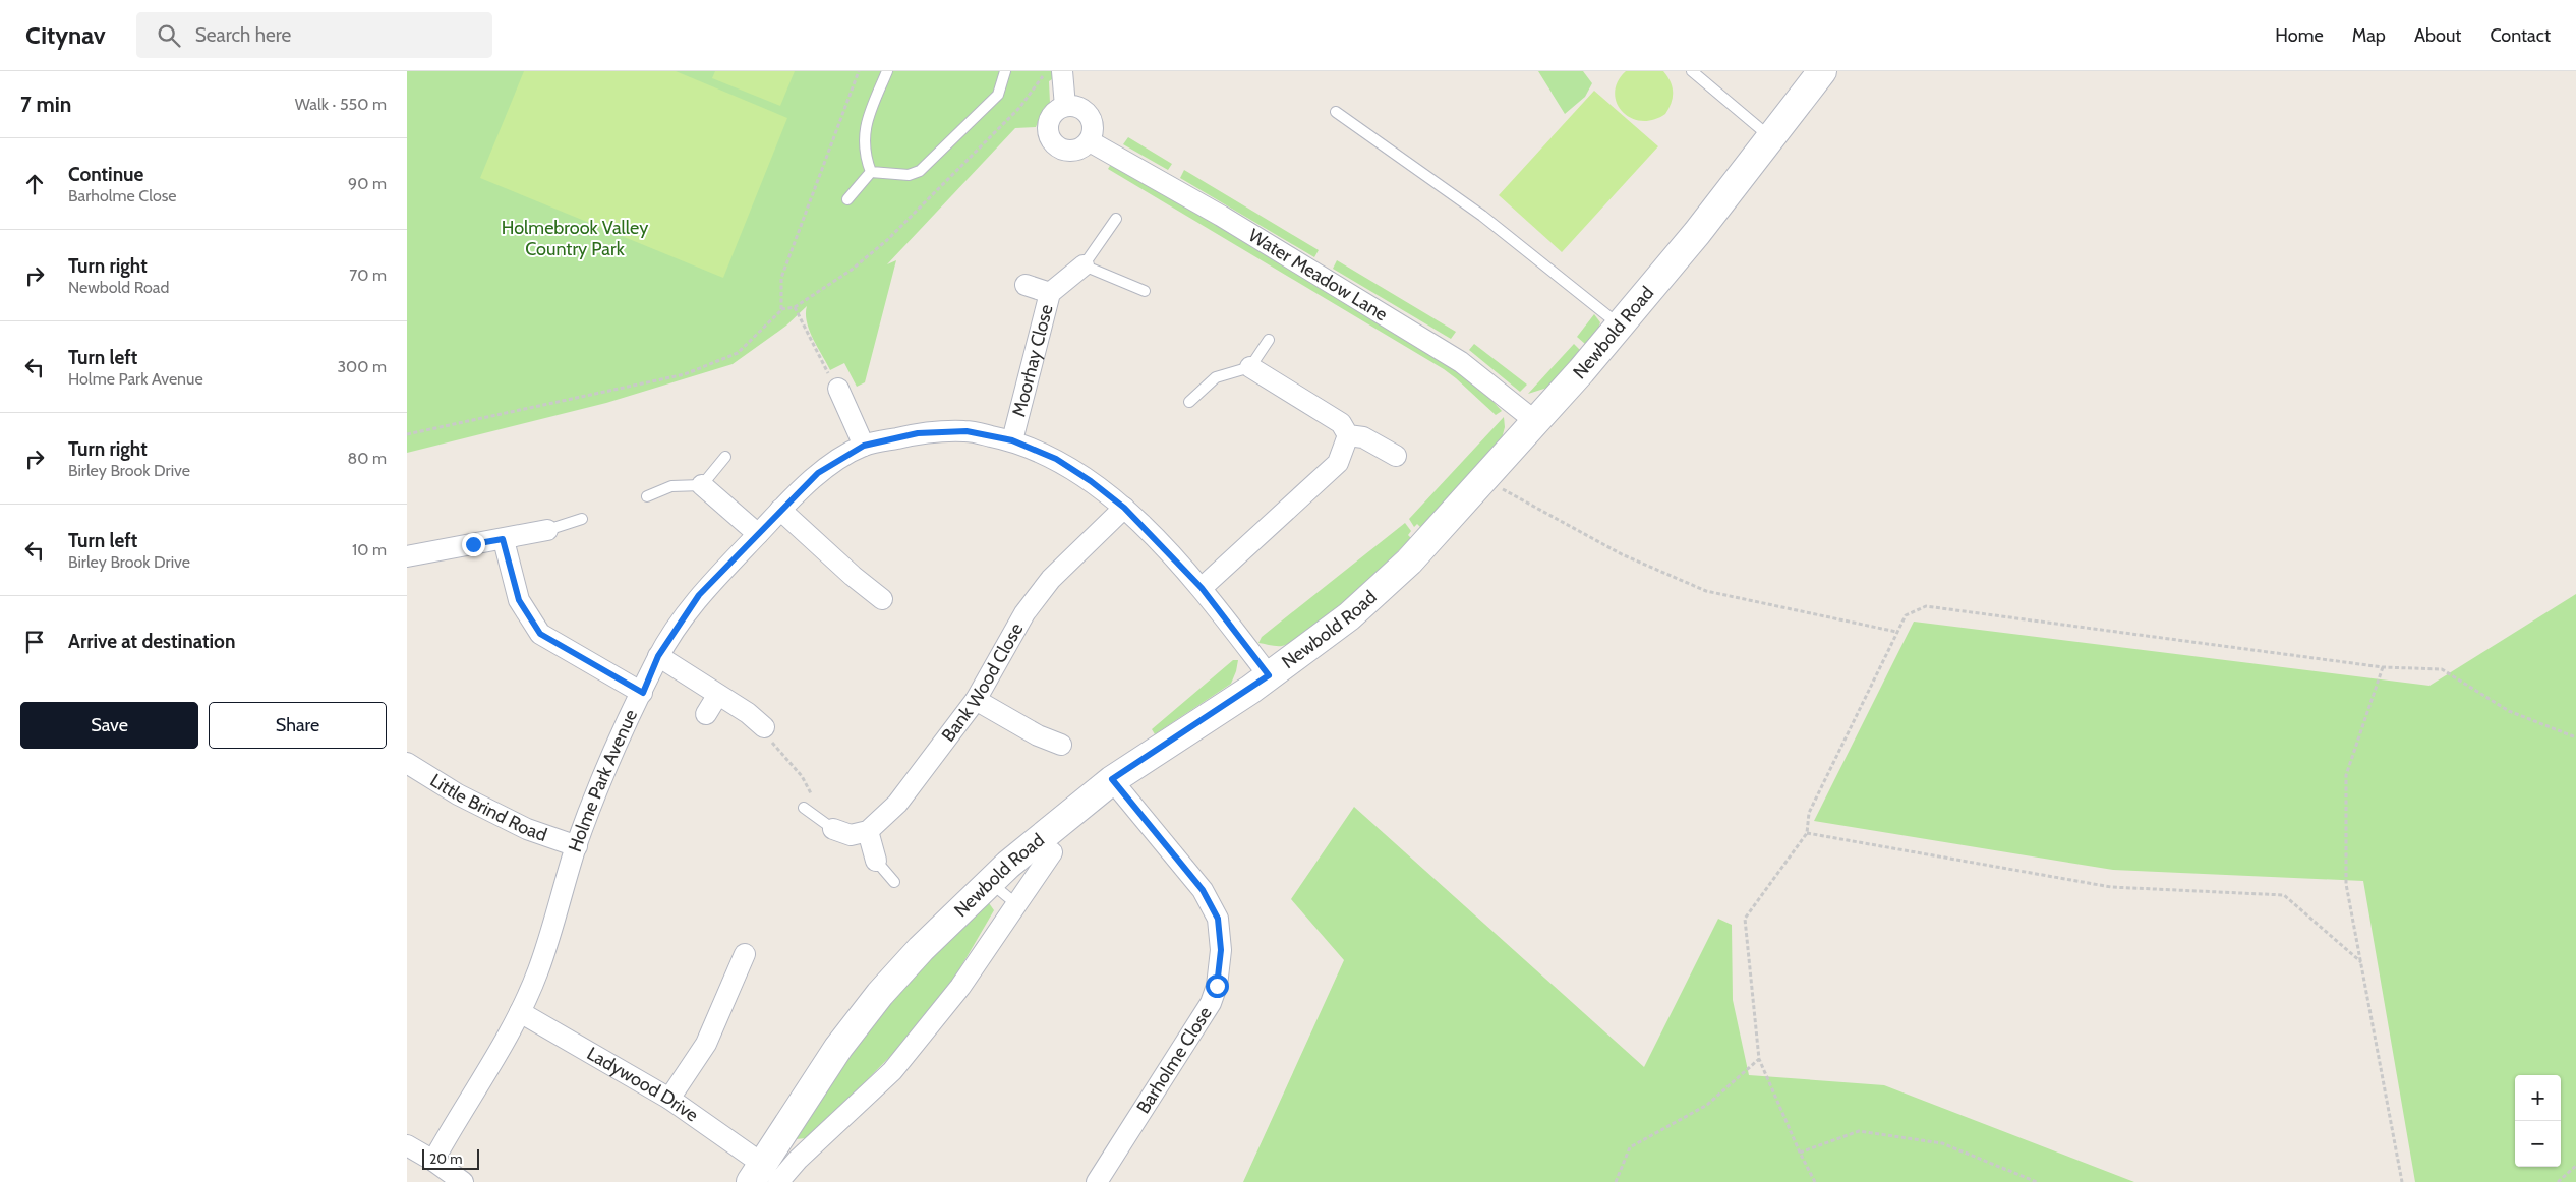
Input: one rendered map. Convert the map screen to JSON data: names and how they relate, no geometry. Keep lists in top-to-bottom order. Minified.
{"streets":{"main road":["Newbold Road"],"street":["Water Meadow Lane","Moorhay Close","Bank Wood Close","Holme Park Avenue","Little Brind Road","Barholme Close","Ladywood Drive"]},"crossings":[["Water Meadow Lane","Newbold Road"],["Newbold Road","Holme Park Avenue"],["Newbold Road","Barholme Close"],["Newbold Road","Ladywood Drive"],["Moorhay Close","Holme Park Avenue"],["Bank Wood Close","Holme Park Avenue"],["Holme Park Avenue","Little Brind Road"],["Holme Park Avenue","Ladywood Drive"]],"parks":["Holmebrook Valley Country Park"],"scale_bar":"20 m","page":{"header":"Citynav","search":"Search here","nav":["Home","Map","About","Contact"],"heading":["7 min","Walk · 550 m"],"list":[["Continue","Barholme Close","90 m"],["Turn right","Newbold Road","70 m"],["Turn left","Holme Park Avenue","300 m"],["Turn right","Birley Brook Drive","80 m"],["Turn left","Birley Brook Drive","10 m"],"Arrive at destination"],"buttons":["Save","Share"],"map_buttons":["+","−"],"scale":"20 m"}}
